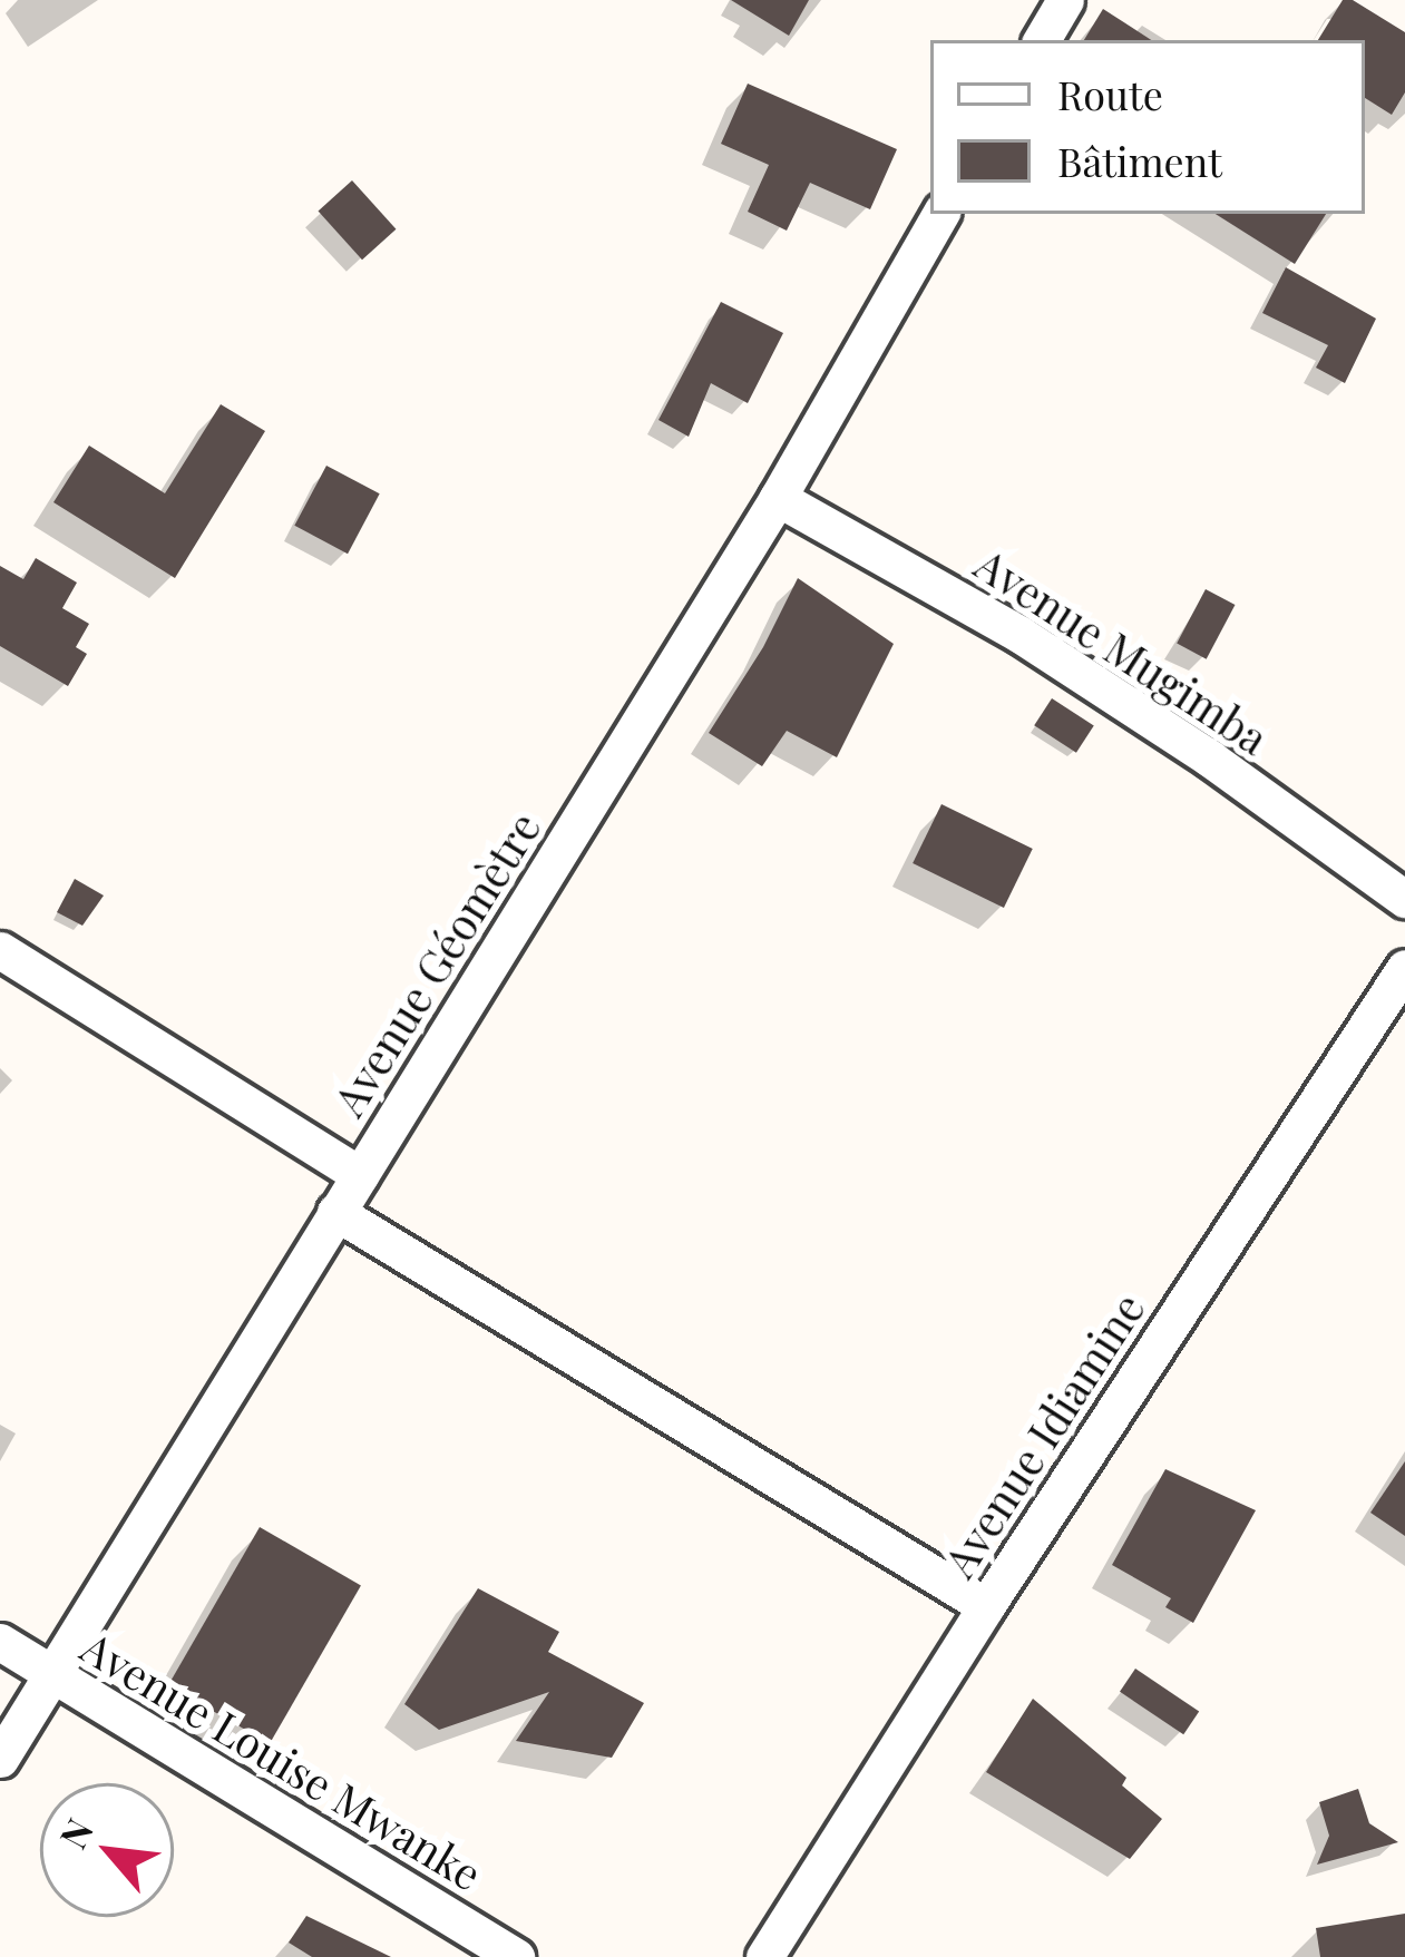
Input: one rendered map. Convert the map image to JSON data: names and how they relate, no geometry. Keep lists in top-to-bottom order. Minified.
{"streets":{"street":["Avenue Mugimba","Avenue Géomètre","Avenue Idiamine","Avenue Louise Mwanke"]},"crossings":[["Avenue Mugimba","Avenue Géomètre"],["Avenue Géomètre","Avenue Louise Mwanke"]],"legend":["Route","Bâtiment"],"north":"top left"}
